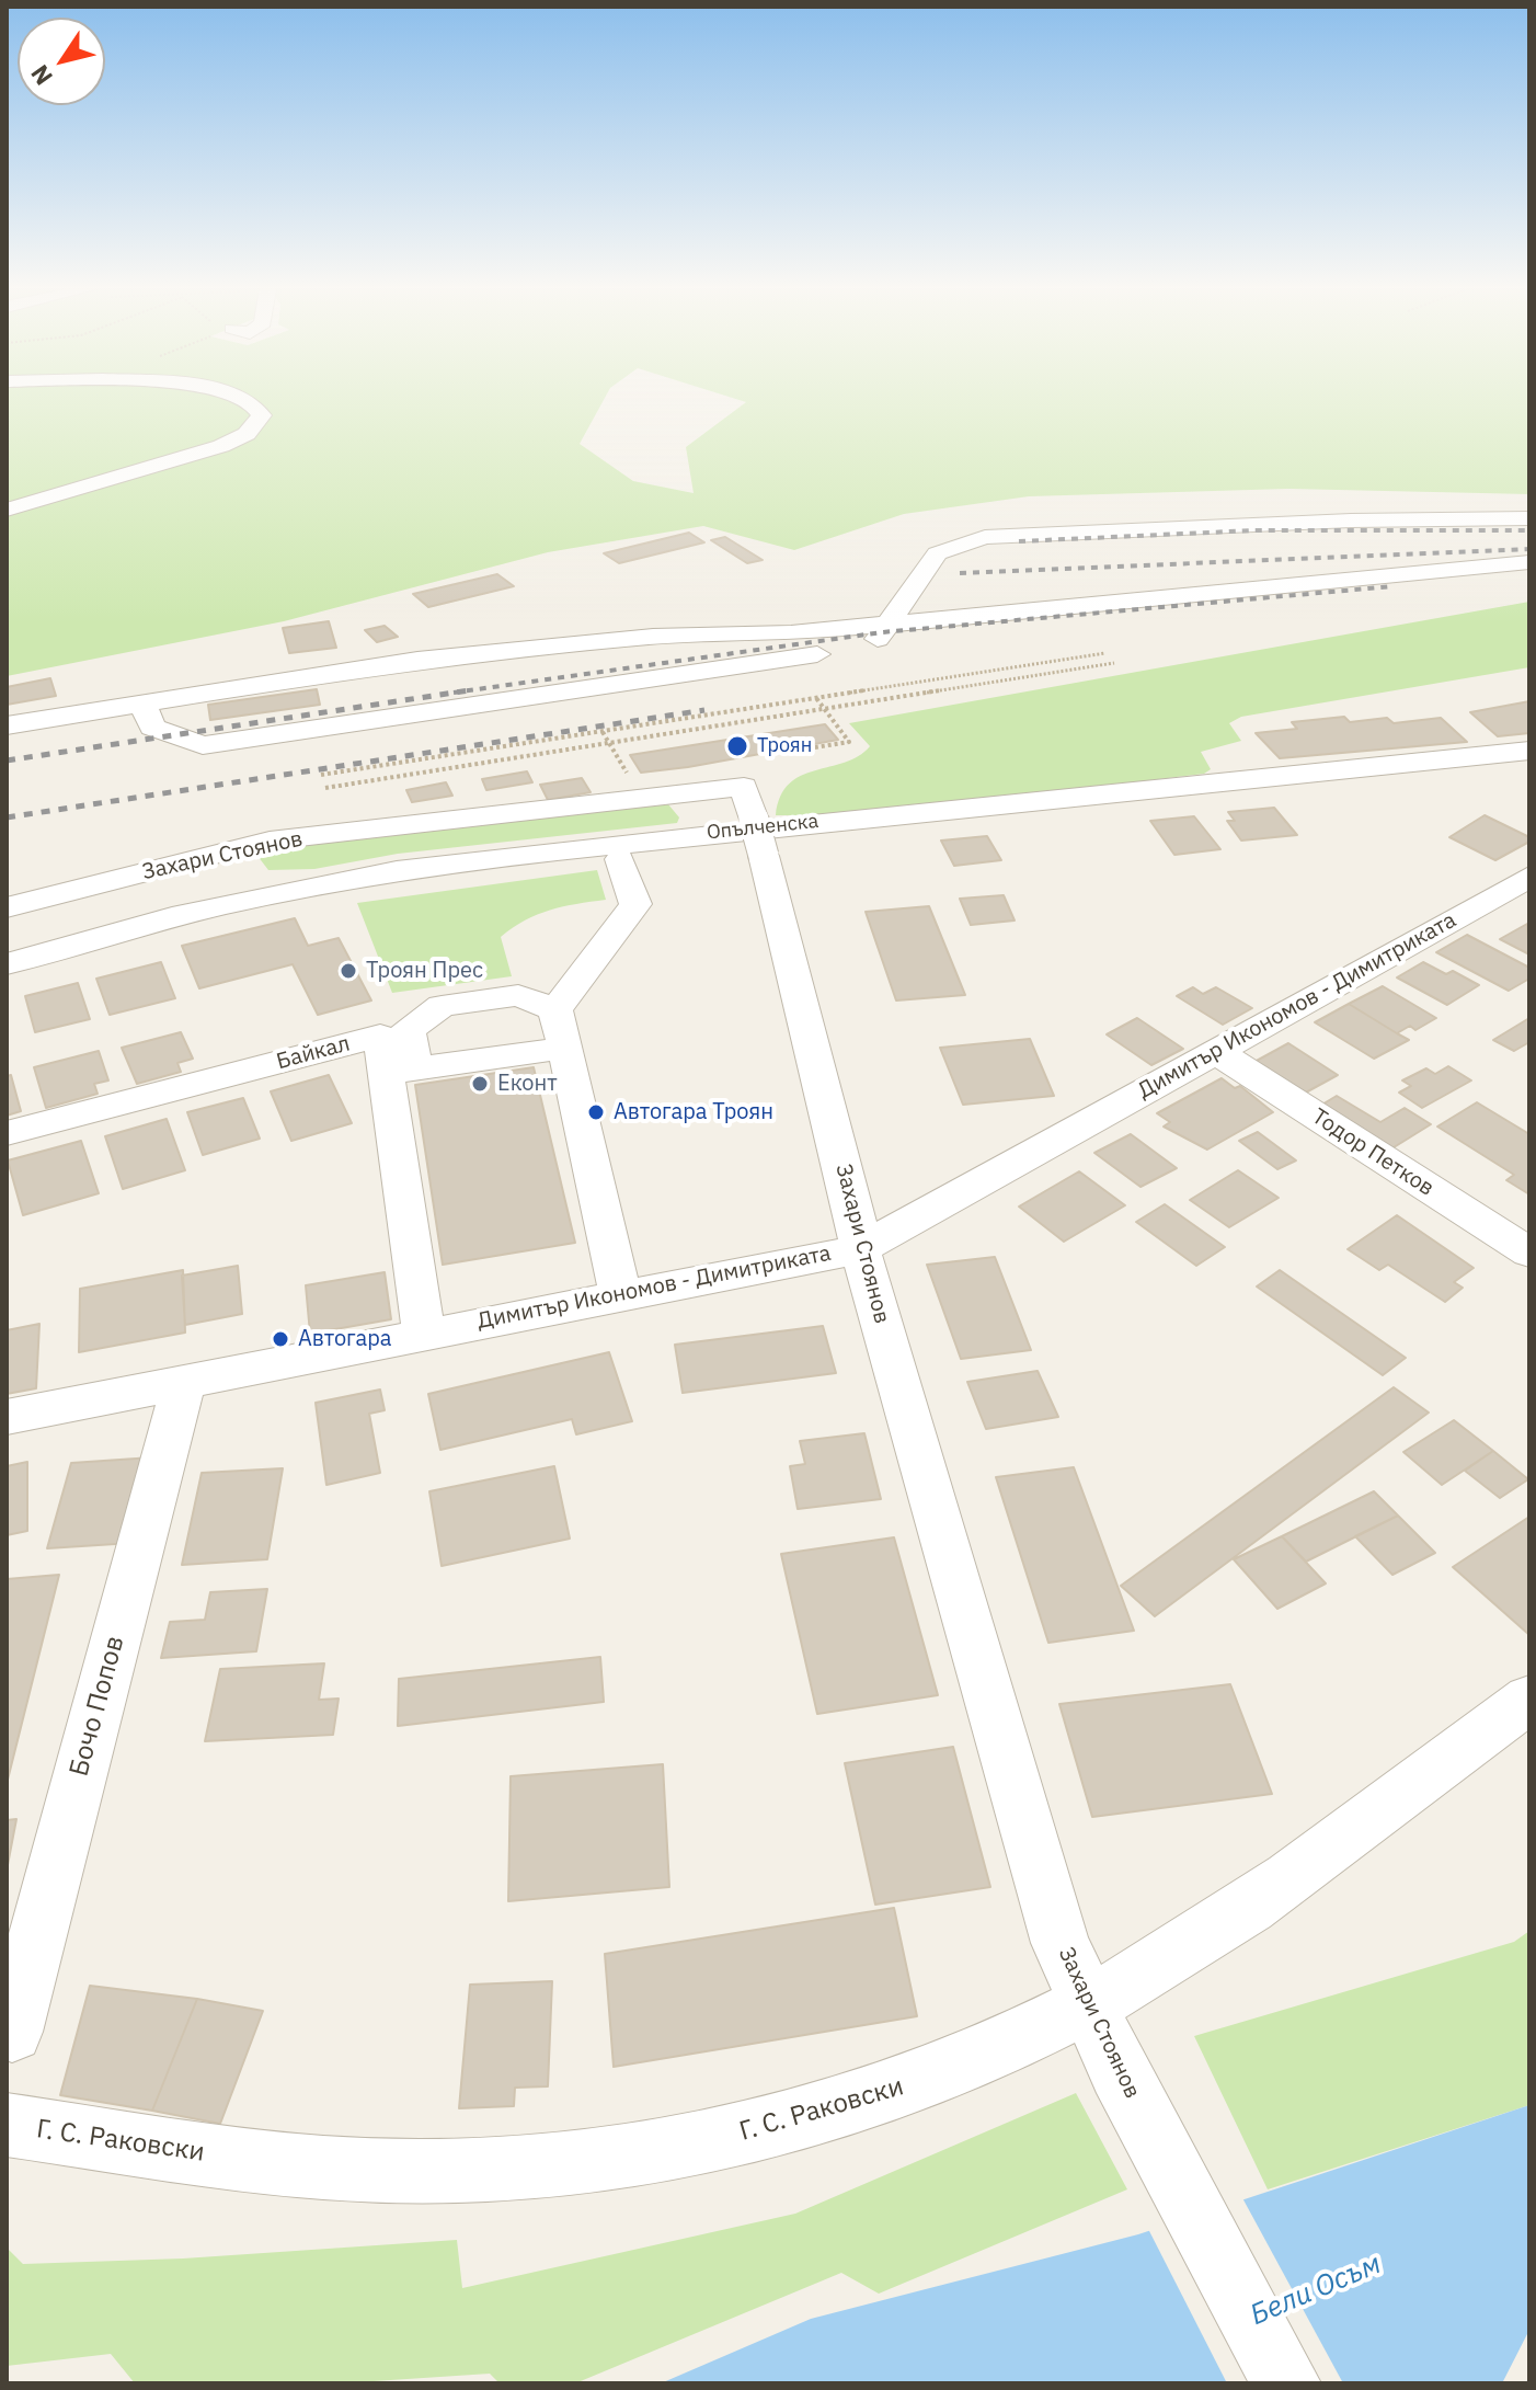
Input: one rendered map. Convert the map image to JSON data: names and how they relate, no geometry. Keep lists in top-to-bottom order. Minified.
{"streets":{"street":["Опълченска","Захари Стоянов","Димитър Икономов - Димитриката","Байкал","Тодор Петков","Бочо Попов","Г. С. Раковски"]},"crossings":[["Захари Стоянов","Димитър Икономов - Димитриката"],["Захари Стоянов","Г. С. Раковски"],["Димитър Икономов - Димитриката","Байкал"],["Димитър Икономов - Димитриката","Тодор Петков"],["Димитър Икономов - Димитриката","Бочо Попов"]],"water":["Бели Осъм"],"places":["Троян","Троян Прес","Еконт","Автогара Троян","Автогара"],"north":"bottom left"}
